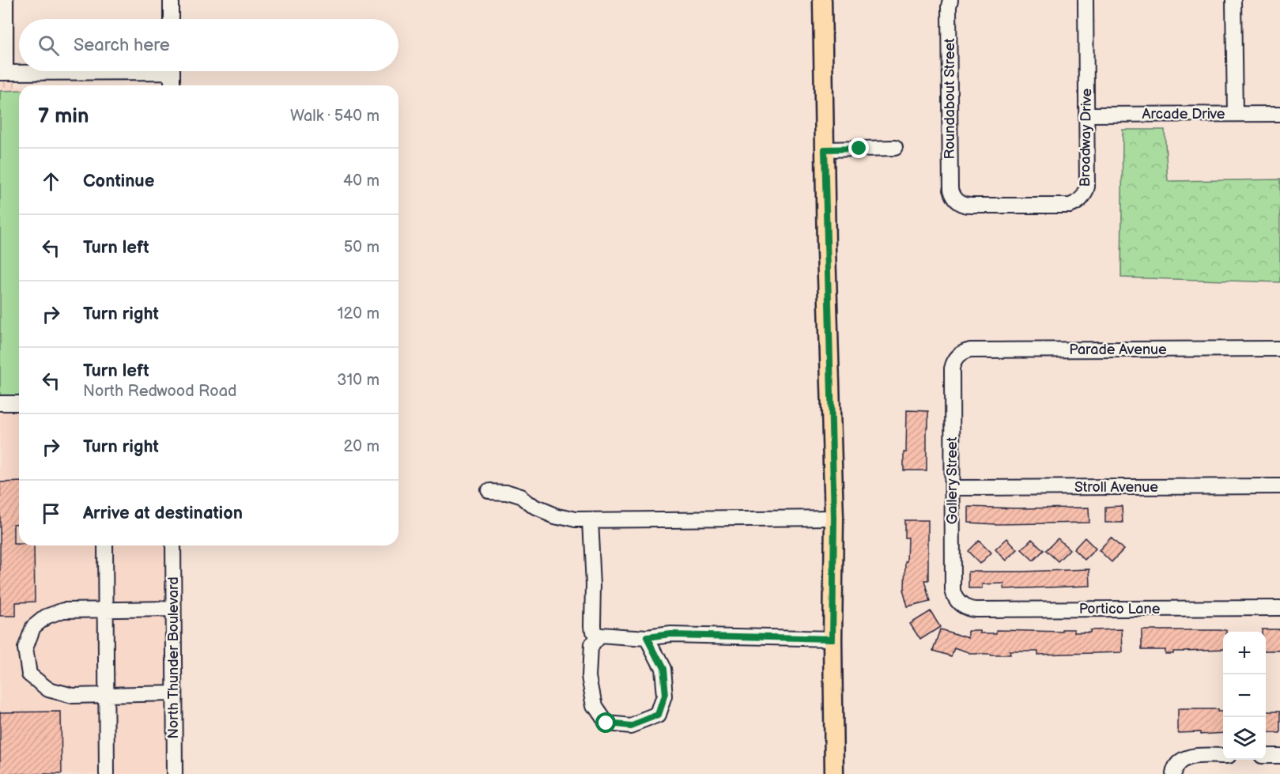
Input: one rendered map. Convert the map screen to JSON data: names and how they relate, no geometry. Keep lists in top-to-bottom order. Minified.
{"streets":{"street":["Roundabout Street","Arcade Drive","Broadway Drive","Parade Avenue","Gallery Street","Stroll Avenue","Portico Lane","North Thunder Boulevard"]},"crossings":[["Roundabout Street","Broadway Drive"],["Arcade Drive","Broadway Drive"],["Parade Avenue","Gallery Street"],["Gallery Street","Stroll Avenue"],["Gallery Street","Portico Lane"]],"page":{"search":"Search here","heading":["7 min","Walk · 540 m"],"list":[["Continue","40 m"],["Turn left","50 m"],["Turn right","120 m"],["Turn left","North Redwood Road","310 m"],["Turn right","20 m"],"Arrive at destination"],"map_buttons":["+","−"]}}
